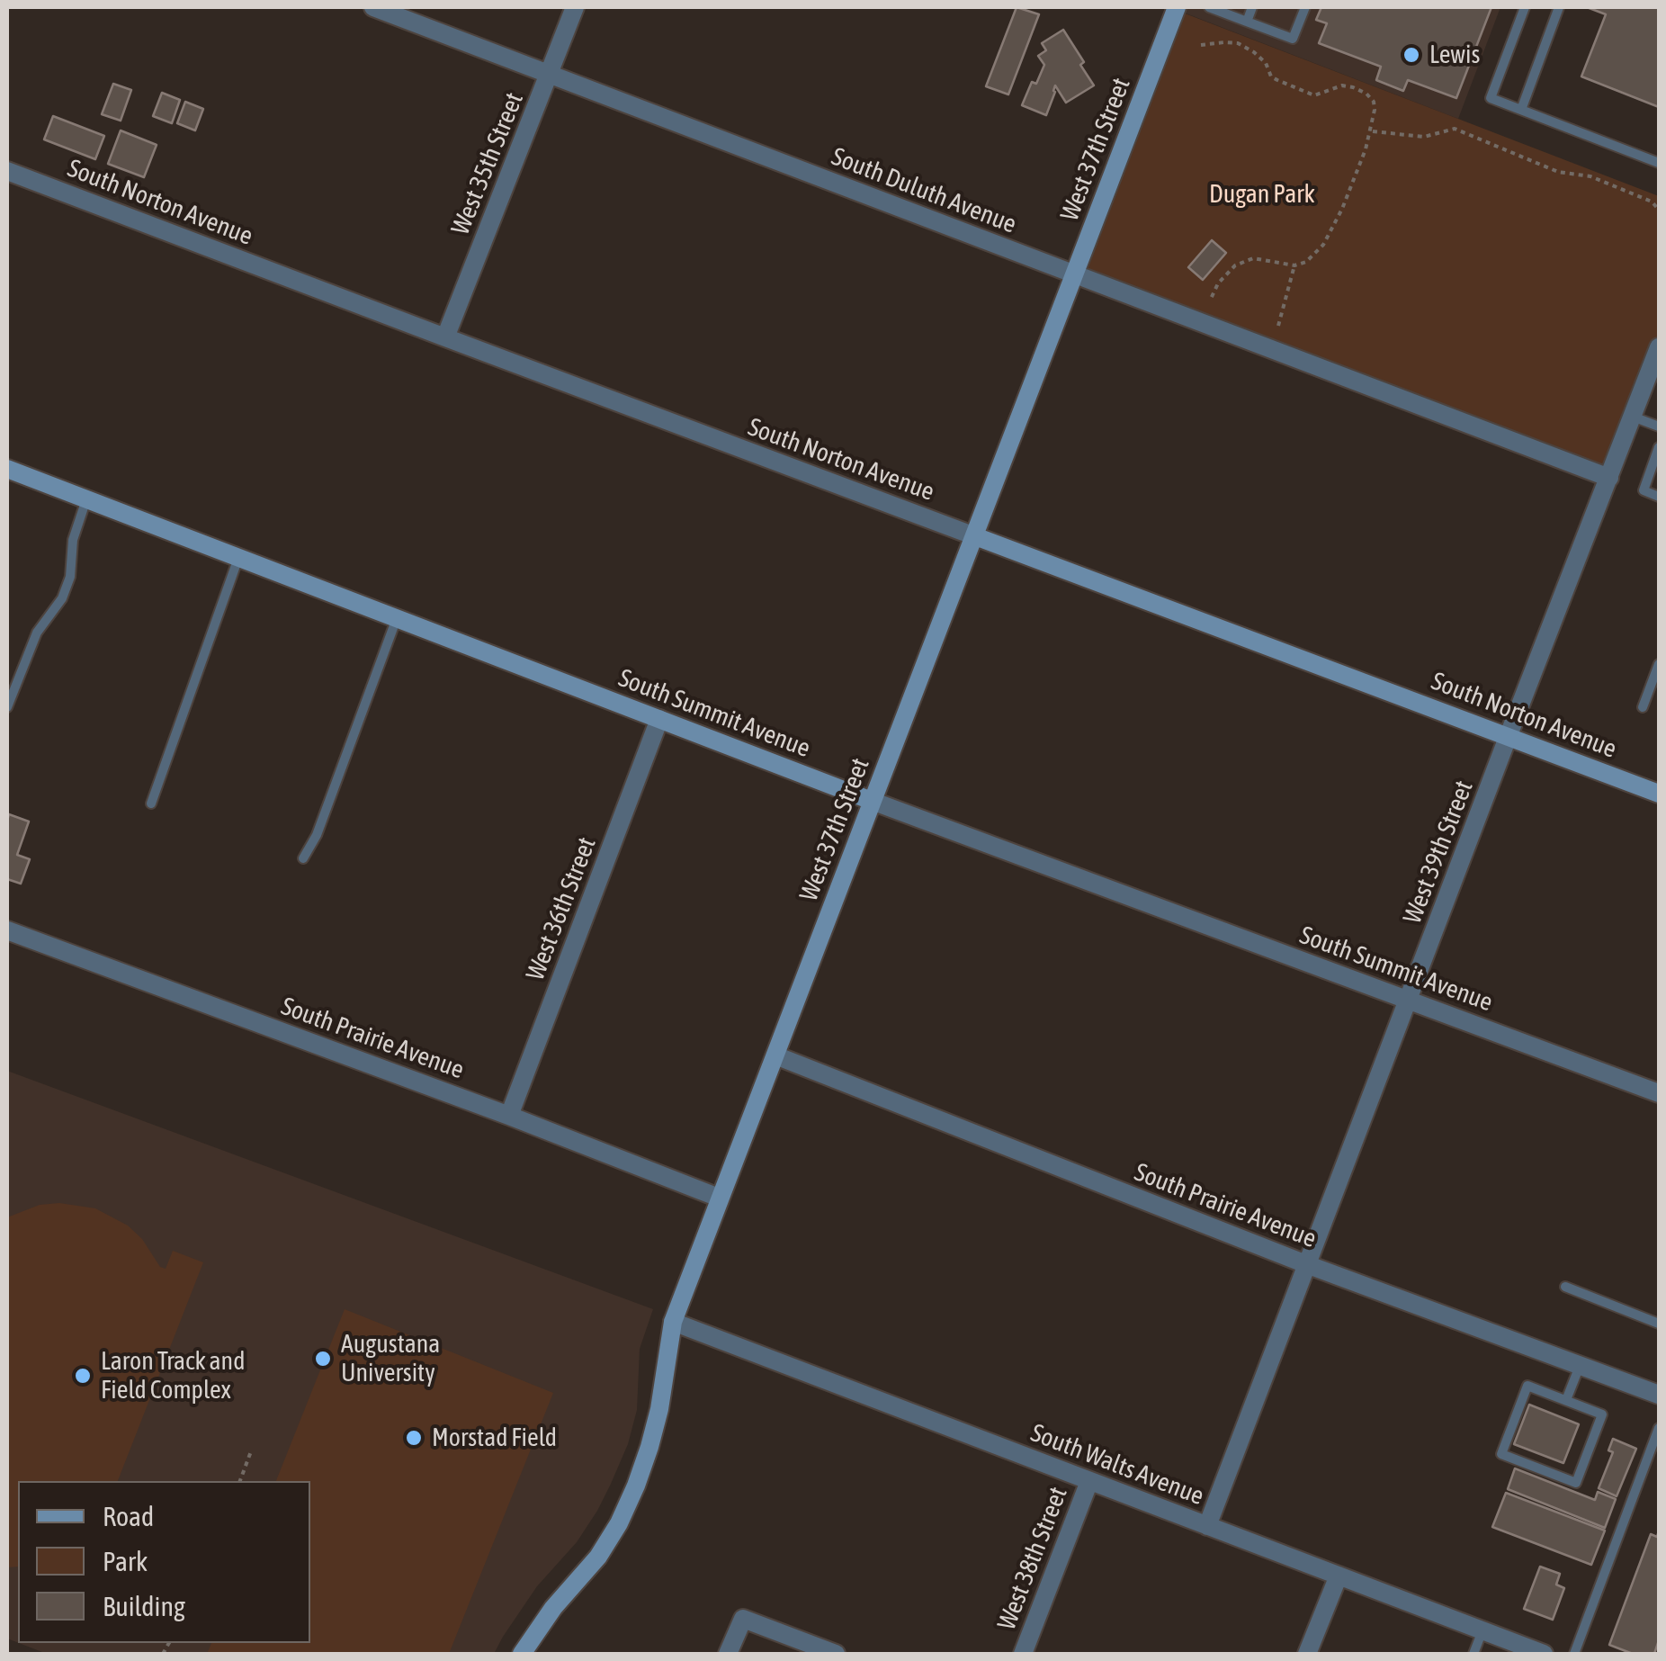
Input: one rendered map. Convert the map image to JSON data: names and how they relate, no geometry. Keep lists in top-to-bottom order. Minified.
{"streets":{"street":["West 37th Street","West 35th Street","South Duluth Avenue","South Norton Avenue","South Summit Avenue","West 39th Street","West 36th Street","South Prairie Avenue","South Walts Avenue","West 38th Street"]},"crossings":[["West 37th Street","South Duluth Avenue"],["West 37th Street","South Norton Avenue"],["West 37th Street","South Summit Avenue"],["West 37th Street","South Prairie Avenue"],["West 37th Street","South Walts Avenue"],["West 35th Street","South Duluth Avenue"],["West 35th Street","South Norton Avenue"],["South Duluth Avenue","West 39th Street"],["South Norton Avenue","West 39th Street"],["South Summit Avenue","West 39th Street"],["South Summit Avenue","West 36th Street"],["West 39th Street","South Prairie Avenue"],["West 39th Street","South Walts Avenue"],["West 36th Street","South Prairie Avenue"],["South Walts Avenue","West 38th Street"]],"parks":["Dugan Park"],"places":["Lewis","Augustana University","Laron Track and Field Complex","Morstad Field"],"legend":["Road","Park","Building"]}
